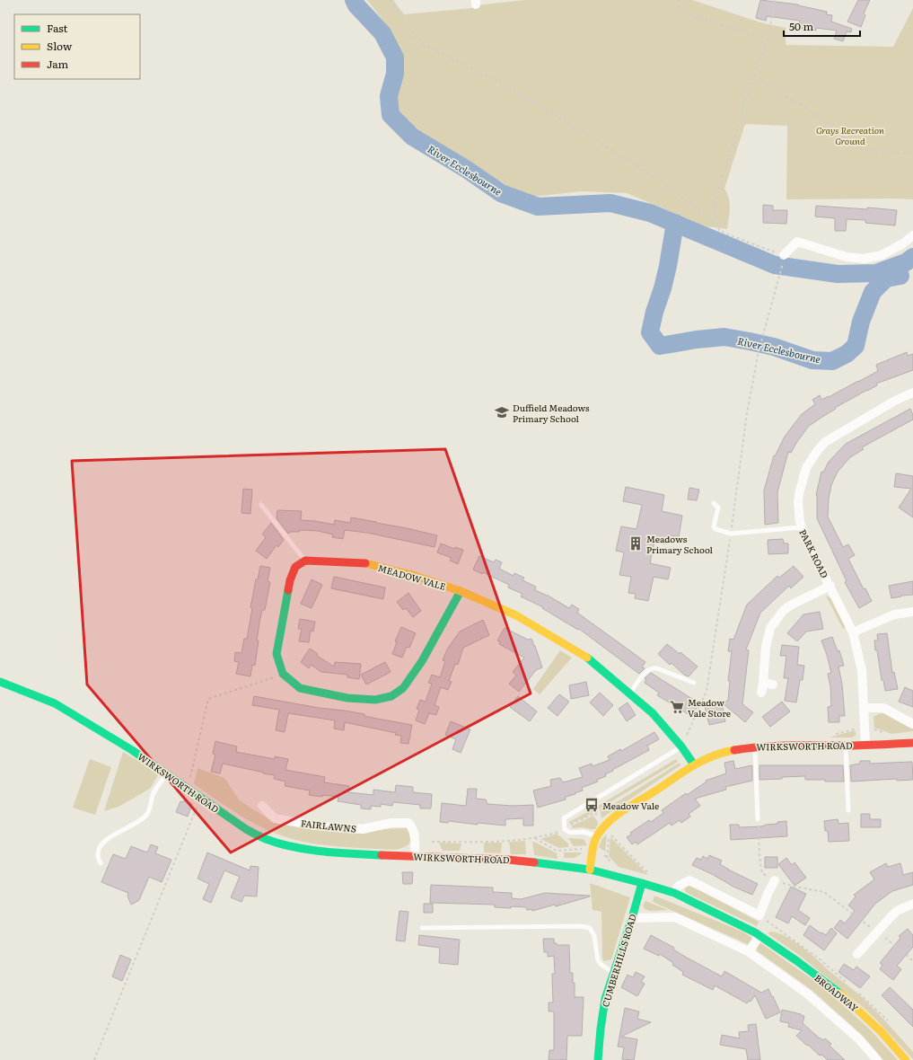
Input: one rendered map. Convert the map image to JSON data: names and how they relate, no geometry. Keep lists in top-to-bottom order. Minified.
{"streets":{"street":["PARK ROAD","MEADOW VALE","WIRKSWORTH ROAD","FAIRLAWNS","CUMBERHILLS ROAD","BROADWAY"]},"crossings":[["PARK ROAD","WIRKSWORTH ROAD"],["MEADOW VALE","WIRKSWORTH ROAD"],["WIRKSWORTH ROAD","FAIRLAWNS"],["WIRKSWORTH ROAD","BROADWAY"],["CUMBERHILLS ROAD","BROADWAY"]],"water":["River Ecclesbourne"],"parks":["Grays Recreation Ground"],"places":{"school or university":["Duffield Meadows Primary School"],"building":["Meadows Primary School"],"supermarket":["Meadow Vale Store"],"bus stop":["Meadow Vale"]},"legend":["Fast","Slow","Jam"],"scale_bar":"50 m"}
